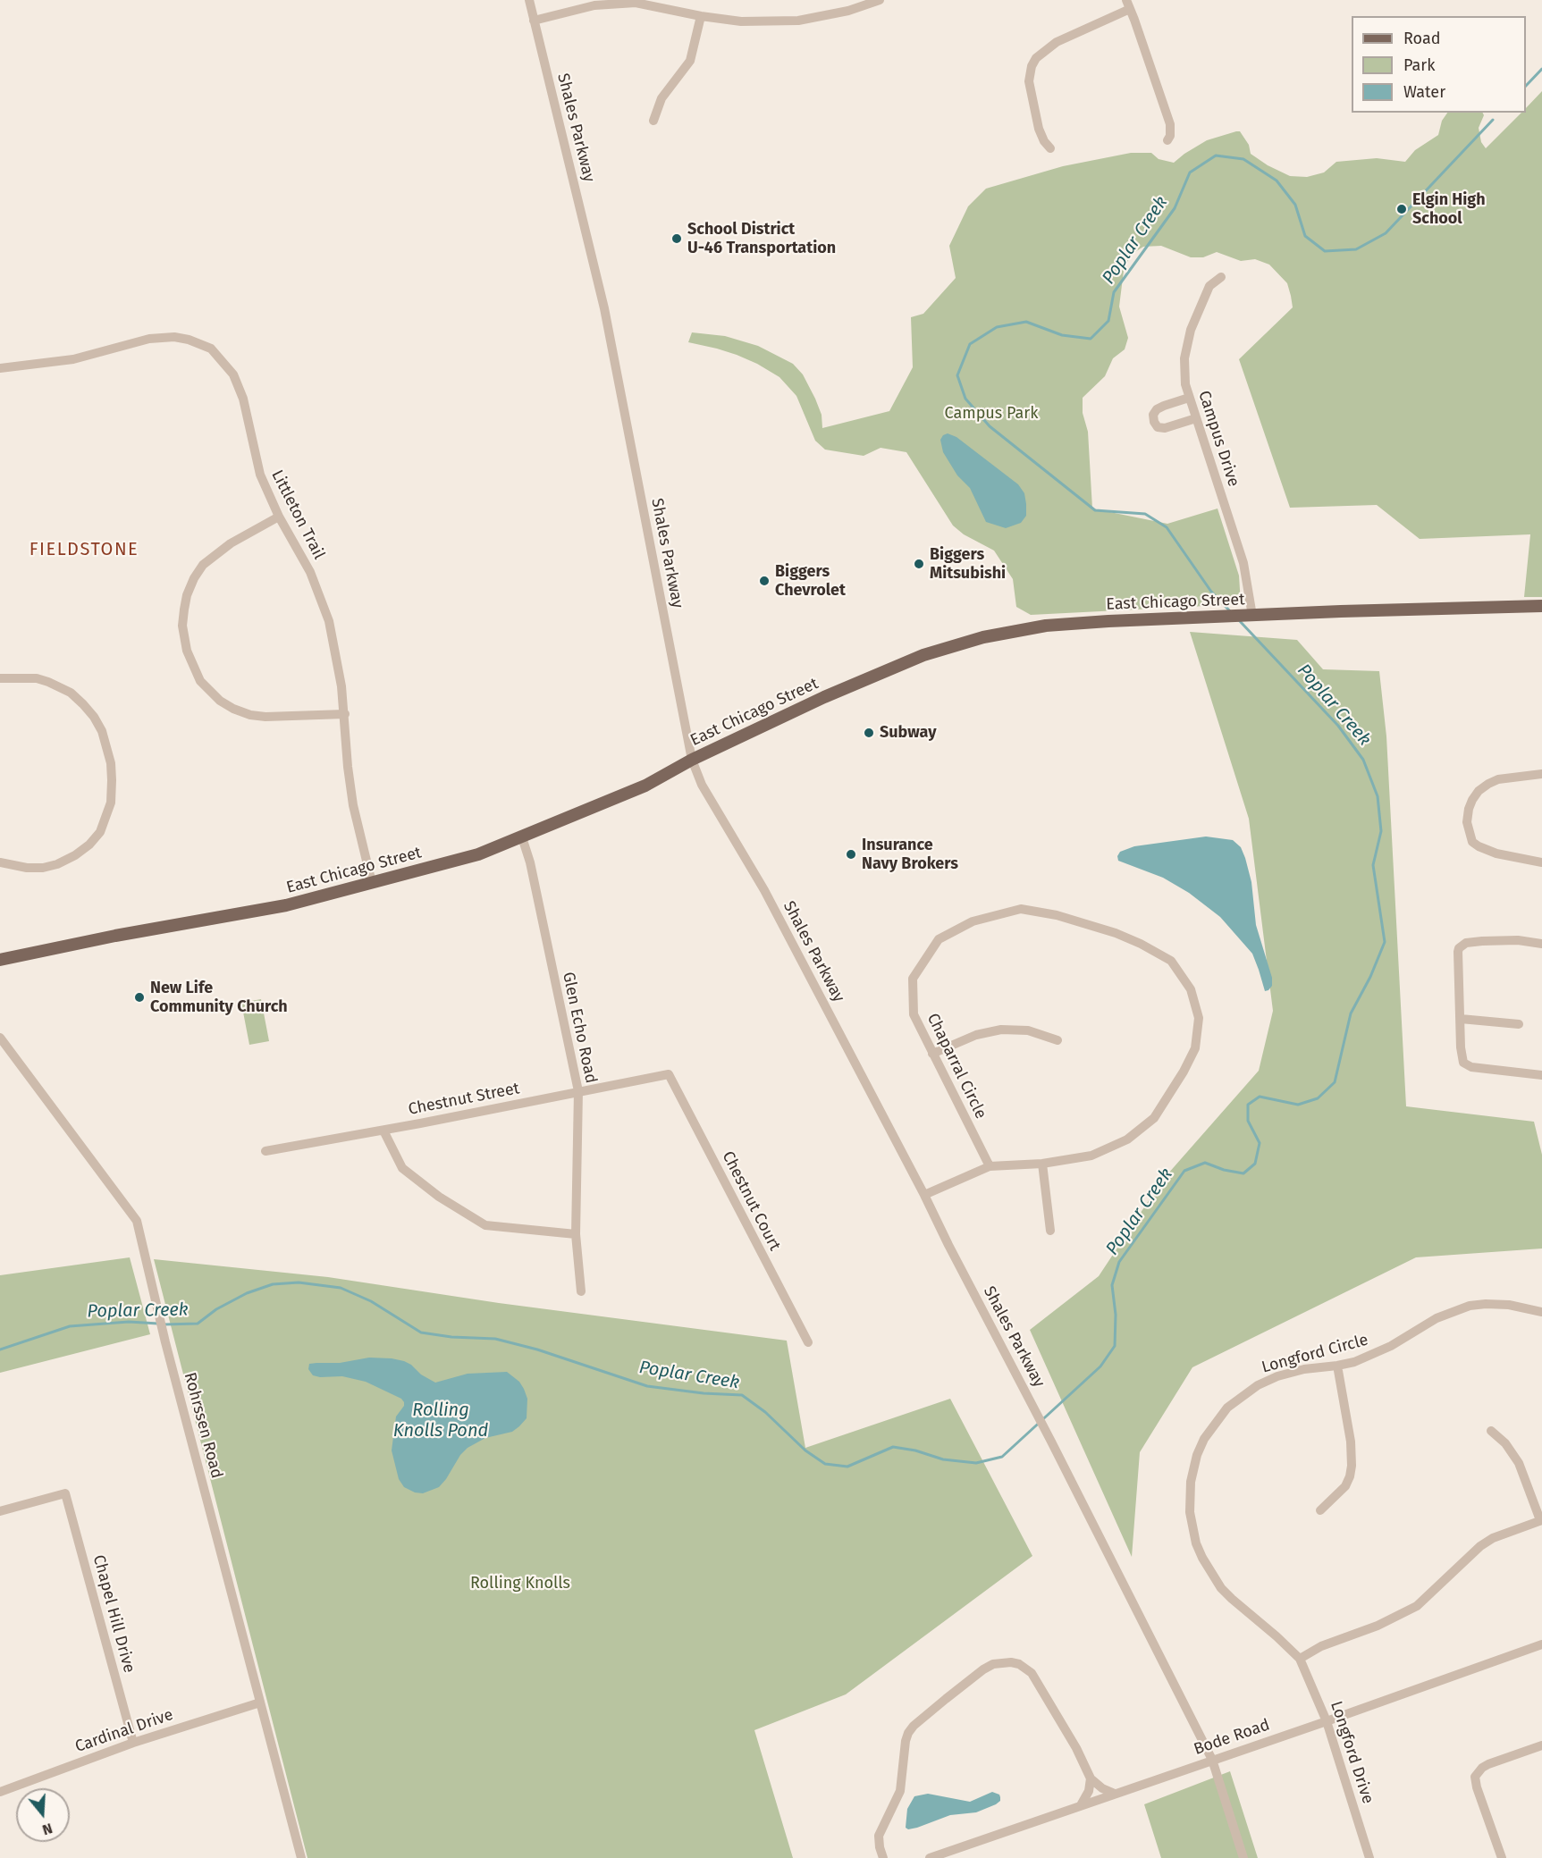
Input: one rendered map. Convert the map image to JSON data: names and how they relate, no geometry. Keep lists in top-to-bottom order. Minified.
{"streets":{"main road":["East Chicago Street"],"street":["Shales Parkway","Campus Drive","Littleton Trail","Glen Echo Road","Chaparral Circle","Chestnut Street","Chestnut Court","Longford Circle","Rohrssen Road","Chapel Hill Drive","Cardinal Drive","Bode Road","Longford Drive"]},"crossings":[["Shales Parkway","East Chicago Street"],["Shales Parkway","Chaparral Circle"],["Shales Parkway","Bode Road"],["Campus Drive","East Chicago Street"],["Littleton Trail","East Chicago Street"],["East Chicago Street","Glen Echo Road"],["Glen Echo Road","Chestnut Street"],["Chestnut Street","Chestnut Court"],["Longford Circle","Longford Drive"],["Rohrssen Road","Cardinal Drive"],["Chapel Hill Drive","Cardinal Drive"],["Bode Road","Longford Drive"]],"districts":["FIELDSTONE"],"water":["Poplar Creek","Rolling Knolls Pond"],"parks":["Campus Park","Rolling Knolls"],"places":["Elgin High School","School District U-46 Transportation","Biggers Mitsubishi","Biggers Chevrolet","Subway","Insurance Navy Brokers","New Life Community Church"],"legend":["Road","Park","Water"],"north":"bottom"}
